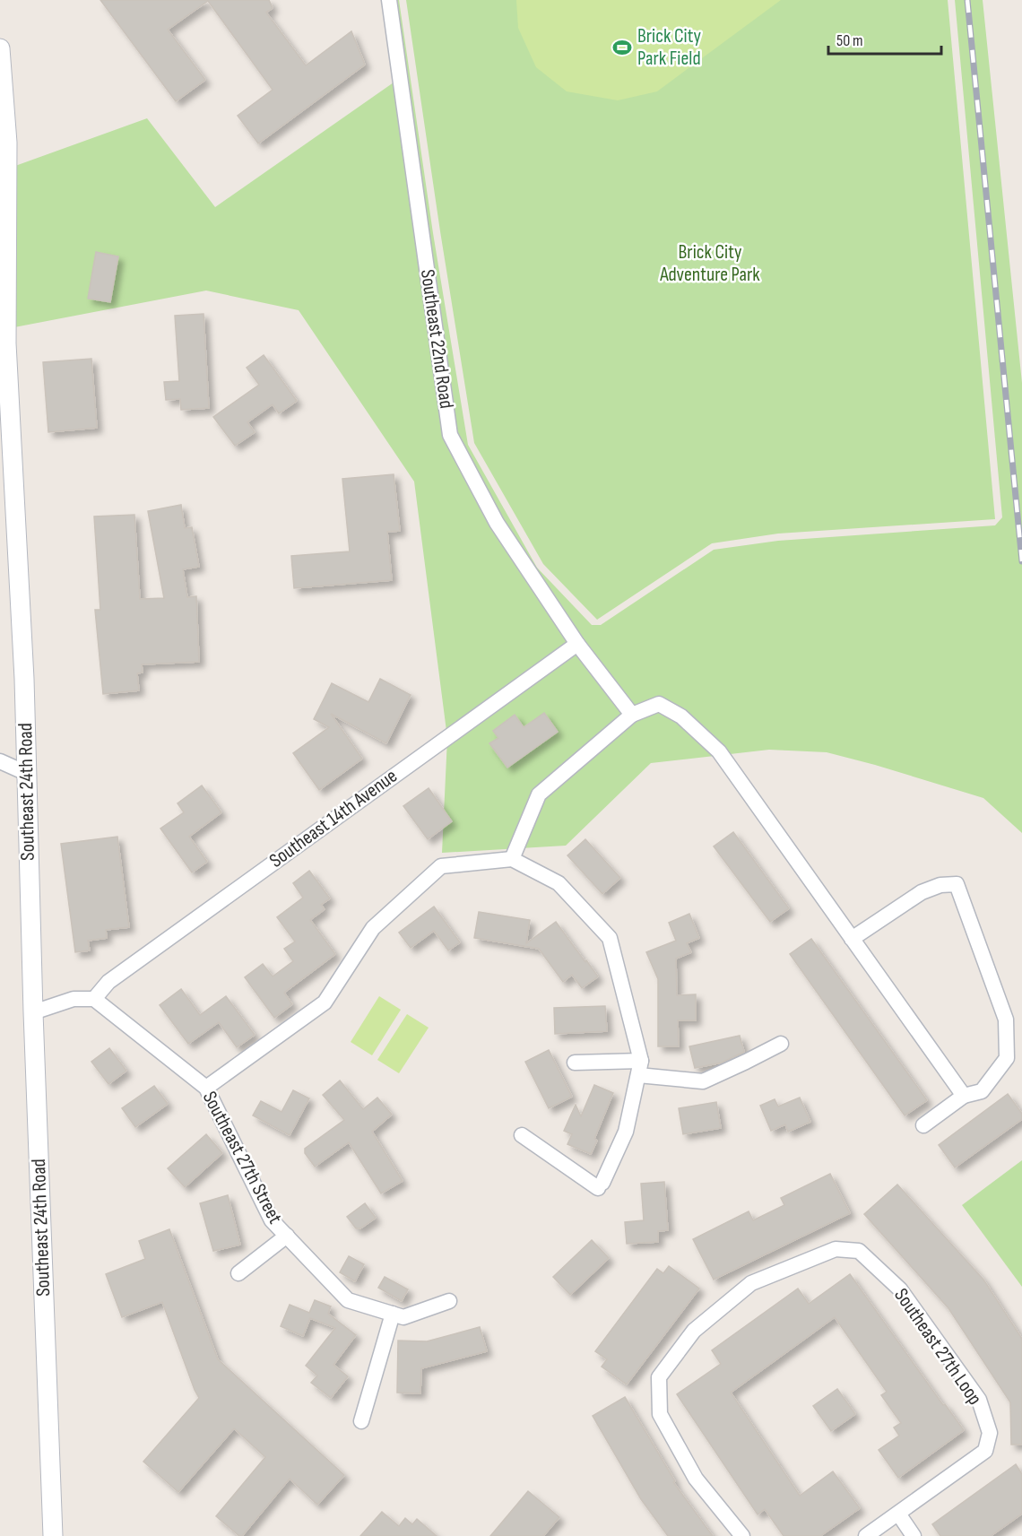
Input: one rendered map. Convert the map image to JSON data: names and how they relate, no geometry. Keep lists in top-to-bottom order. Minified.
{"streets":{"street":["Southeast 22nd Road","Southeast 24th Road","Southeast 14th Avenue","Southeast 27th Street","Southeast 27th Loop"]},"crossings":[["Southeast 22nd Road","Southeast 14th Avenue"],["Southeast 14th Avenue","Southeast 27th Street"]],"parks":["Brick City Adventure Park"],"places":{"sports":["Brick City Park Field"]},"scale_bar":"50 m"}
